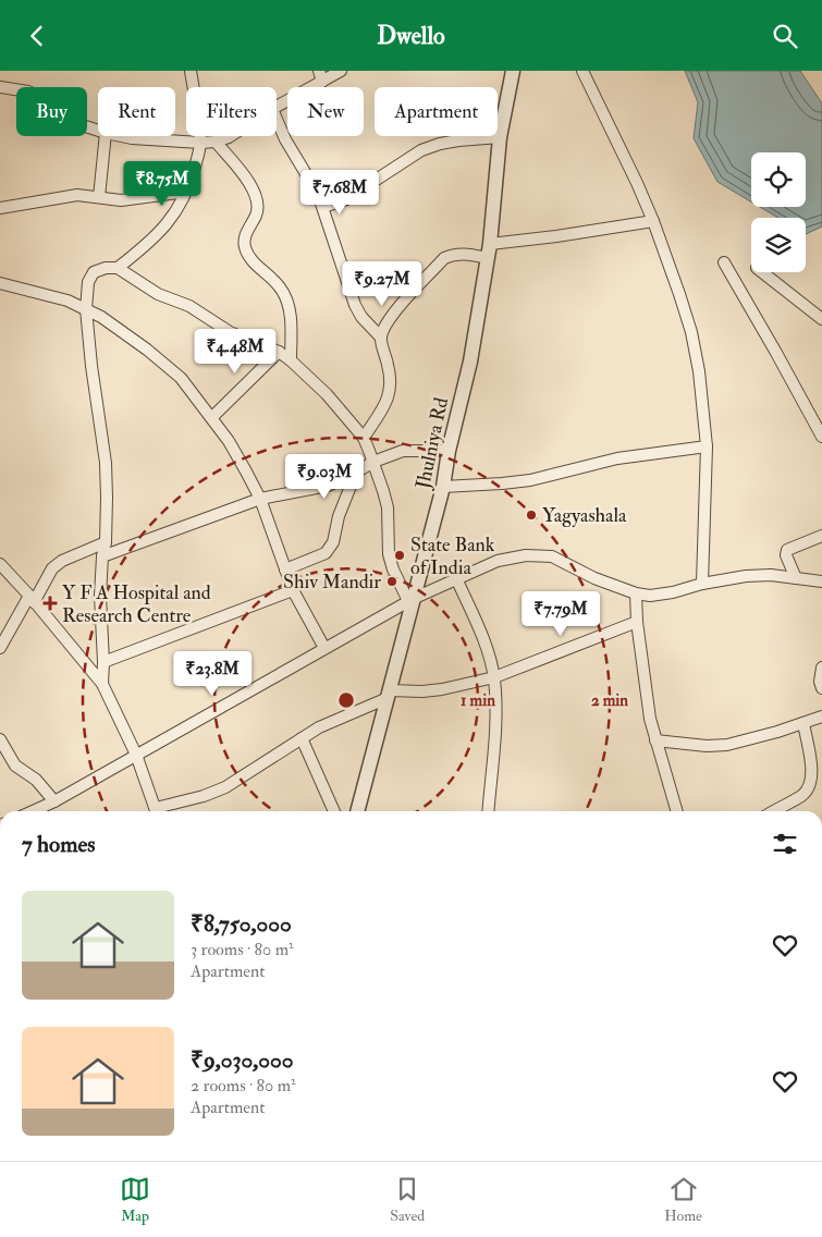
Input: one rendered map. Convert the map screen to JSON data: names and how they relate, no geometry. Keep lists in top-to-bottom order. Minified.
{"streets":{"street":["Jhulniya Rd"]},"places":{"other":["Yagyashala","State Bank of India","Shiv Mandir"],"health":["Y F A Hospital and Research Centre"]},"page":{"header":"Dwello","chip":["Buy","Rent","Filters","New","Apartment"],"price":["₹8.75M","₹7.68M","₹9.27M","₹4.48M","₹9.03M","₹7.79M","₹23.8M"],"heading":"7 homes","list":[{"name":"₹8,750,000","note":"3 rooms · 80 m² · Apartment"},{"name":"₹9,030,000","note":"2 rooms · 80 m² · Apartment"}],"tabs":["Map","Saved","Home"]},"rings":["1 min","2 min"]}
